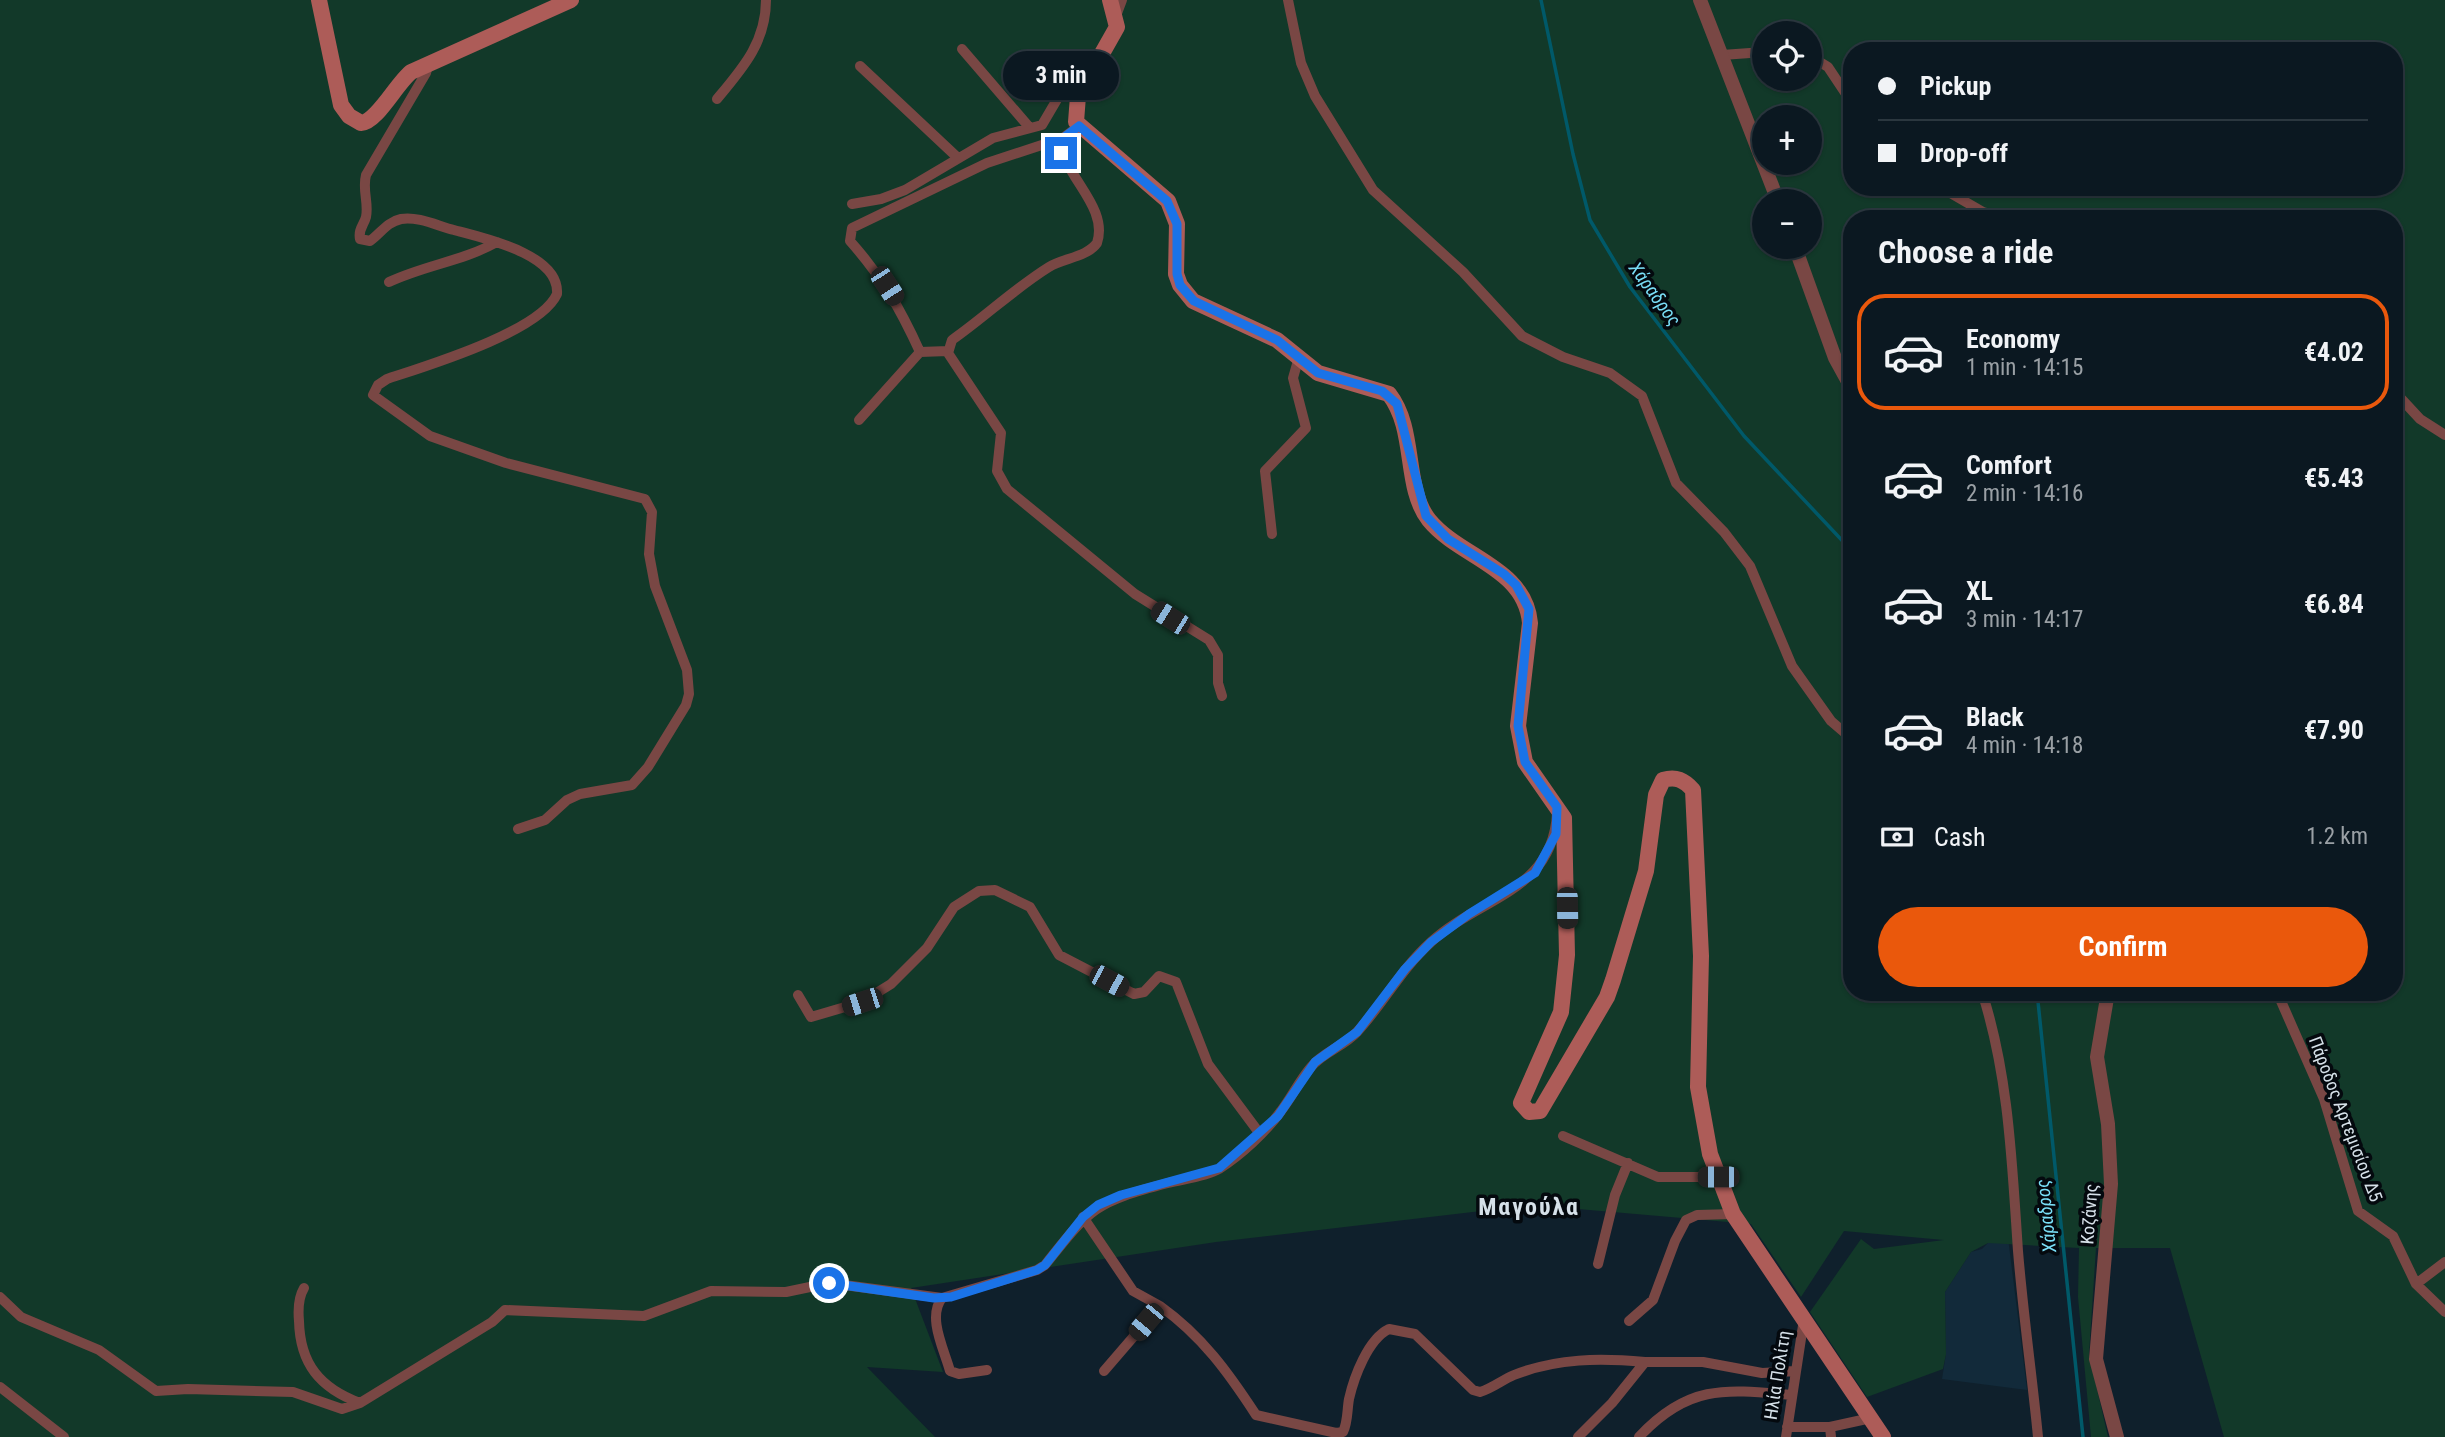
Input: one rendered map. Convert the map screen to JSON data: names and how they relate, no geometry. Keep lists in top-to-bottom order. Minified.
{"streets":{"street":["Πάροδος Αρτεμισίου Δ5","Κοζάνης","Ηλία Πολίτη"]},"districts":["Μαγούλα"],"water":["Χάραδρος"],"page":{"map_buttons":["+","−"],"banner":["Pickup","Drop-off"],"bubble":"3 min","heading":"Choose a ride","list":[{"name":"Economy","note":"1 min · 14:15","value":"€4.02"},{"name":"Comfort","note":"2 min · 14:16","value":"€5.43"},{"name":"XL","note":"3 min · 14:17","value":"€6.84"},{"name":"Black","note":"4 min · 14:18","value":"€7.90"}],"pay":["Cash","1.2 km"],"buttons":"Confirm"}}
